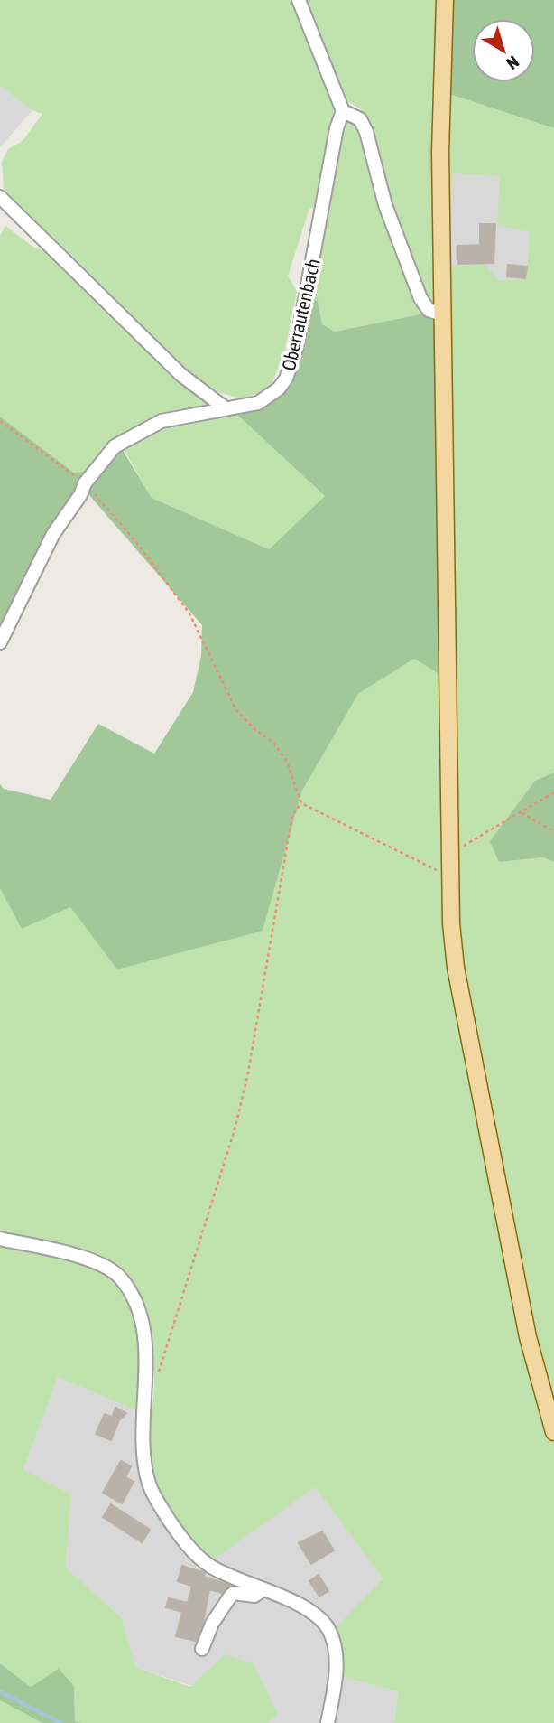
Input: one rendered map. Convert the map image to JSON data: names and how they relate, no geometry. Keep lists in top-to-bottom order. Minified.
{"streets":{"street":["Oberrautenbach"]},"north":"bottom right"}
